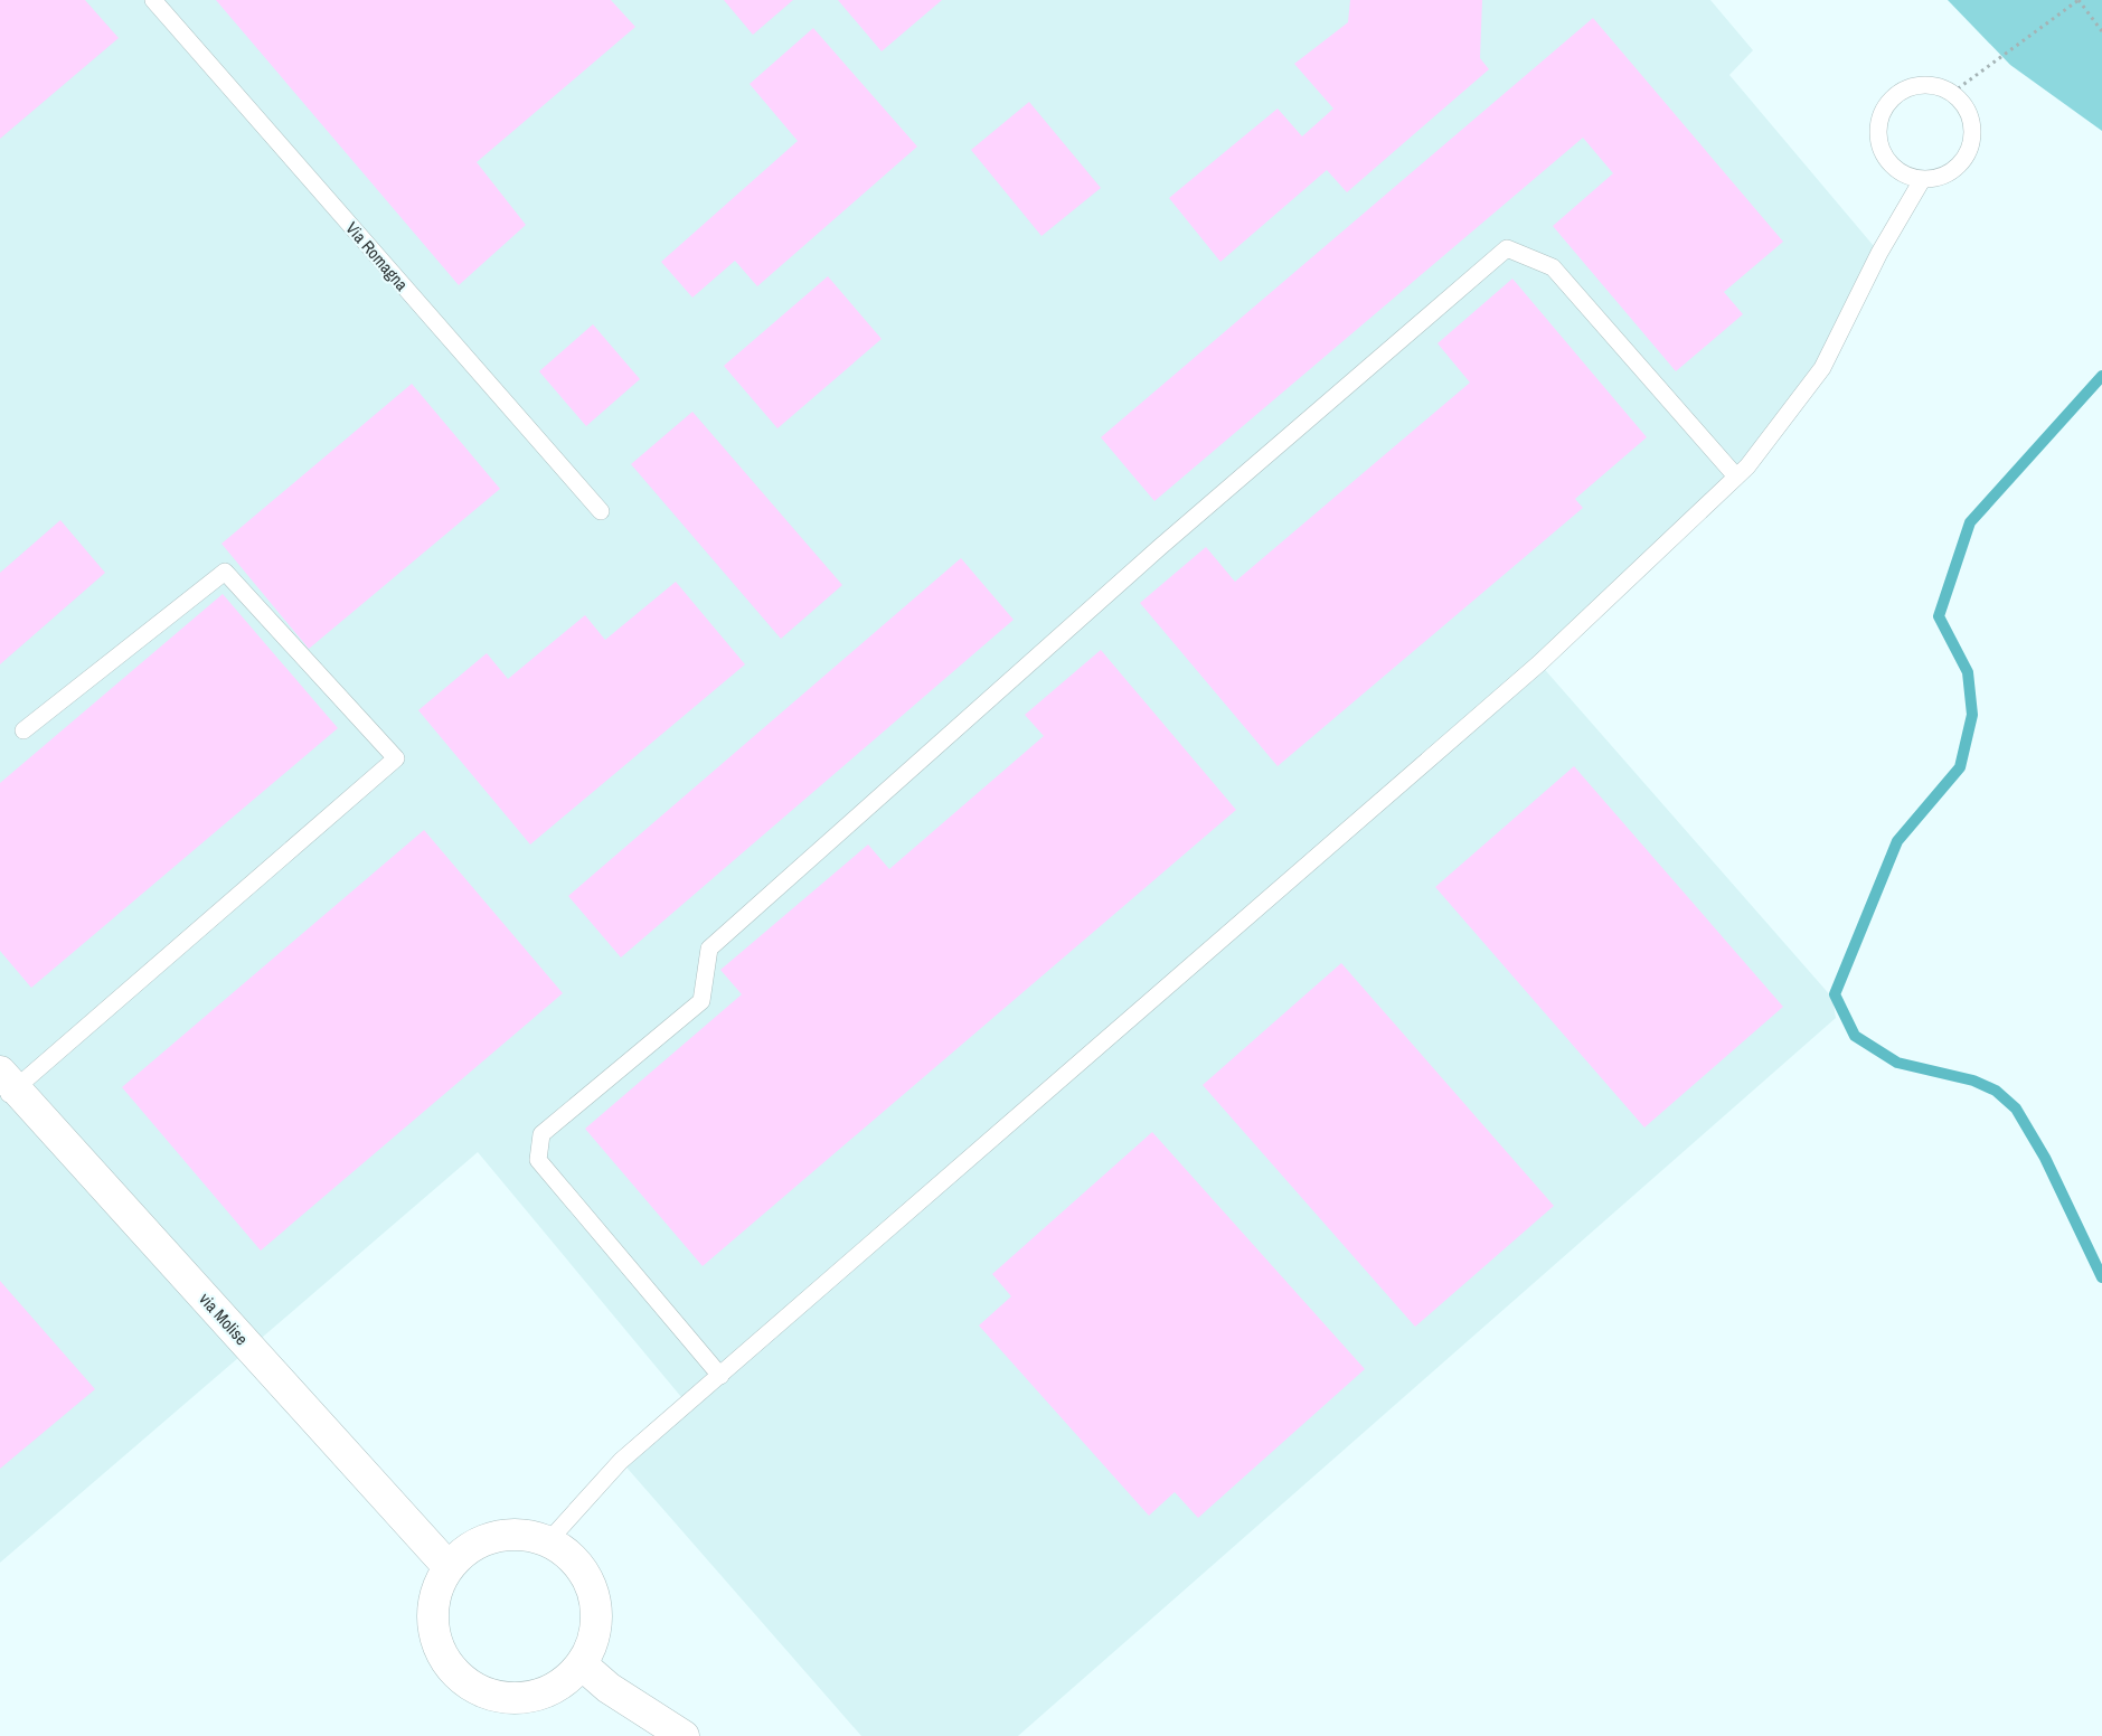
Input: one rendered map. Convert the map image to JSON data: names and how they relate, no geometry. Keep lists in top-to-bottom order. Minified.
{"streets":{"main road":["via Molise"],"lane":["Via Romagna"]}}
